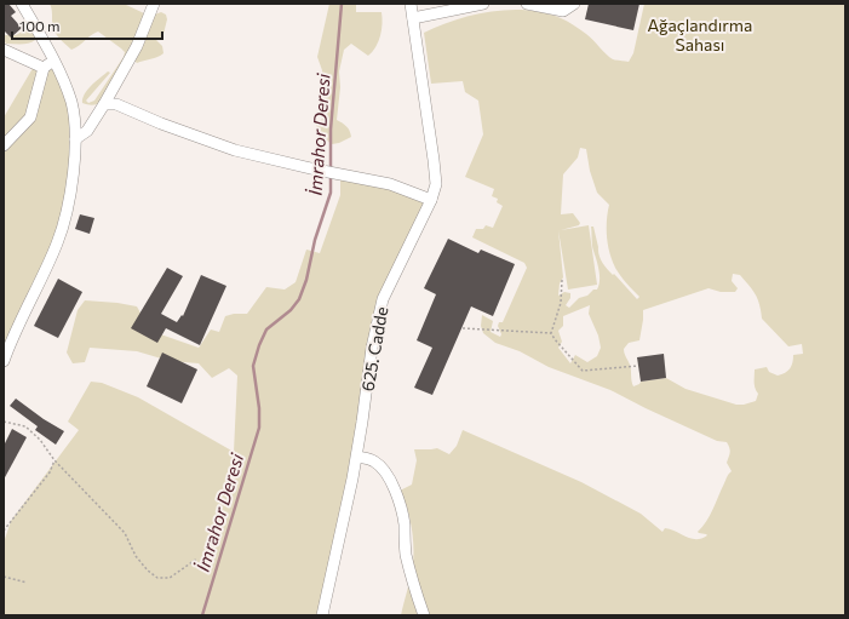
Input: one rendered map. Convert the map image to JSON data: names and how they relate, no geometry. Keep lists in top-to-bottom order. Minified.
{"streets":{"street":["625. Cadde"]},"water":["İmrahor Deresi"],"parks":["Ağaçlandırma Sahası"],"scale_bar":"100 m"}
